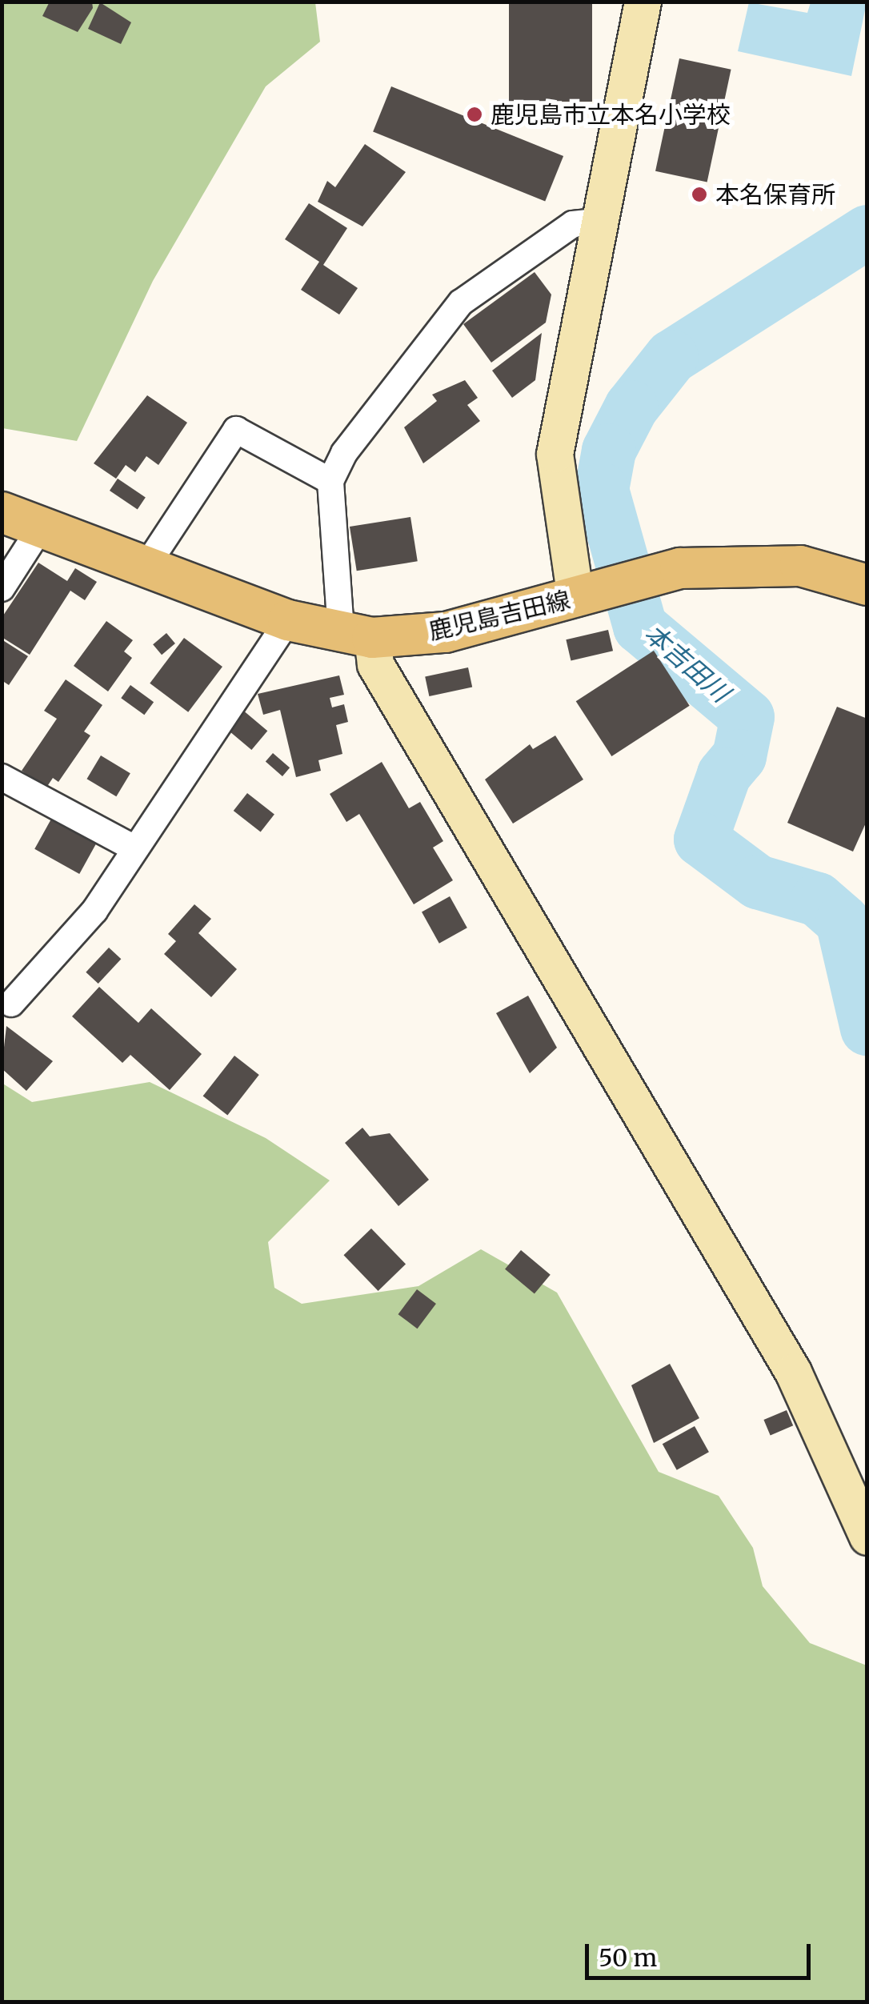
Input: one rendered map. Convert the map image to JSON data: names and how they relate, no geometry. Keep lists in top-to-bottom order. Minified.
{"streets":{"main road":["鹿児島吉田線"]},"water":["本吉田川"],"places":["鹿児島市立本名小学校","本名保育所"],"scale_bar":"50 m"}
